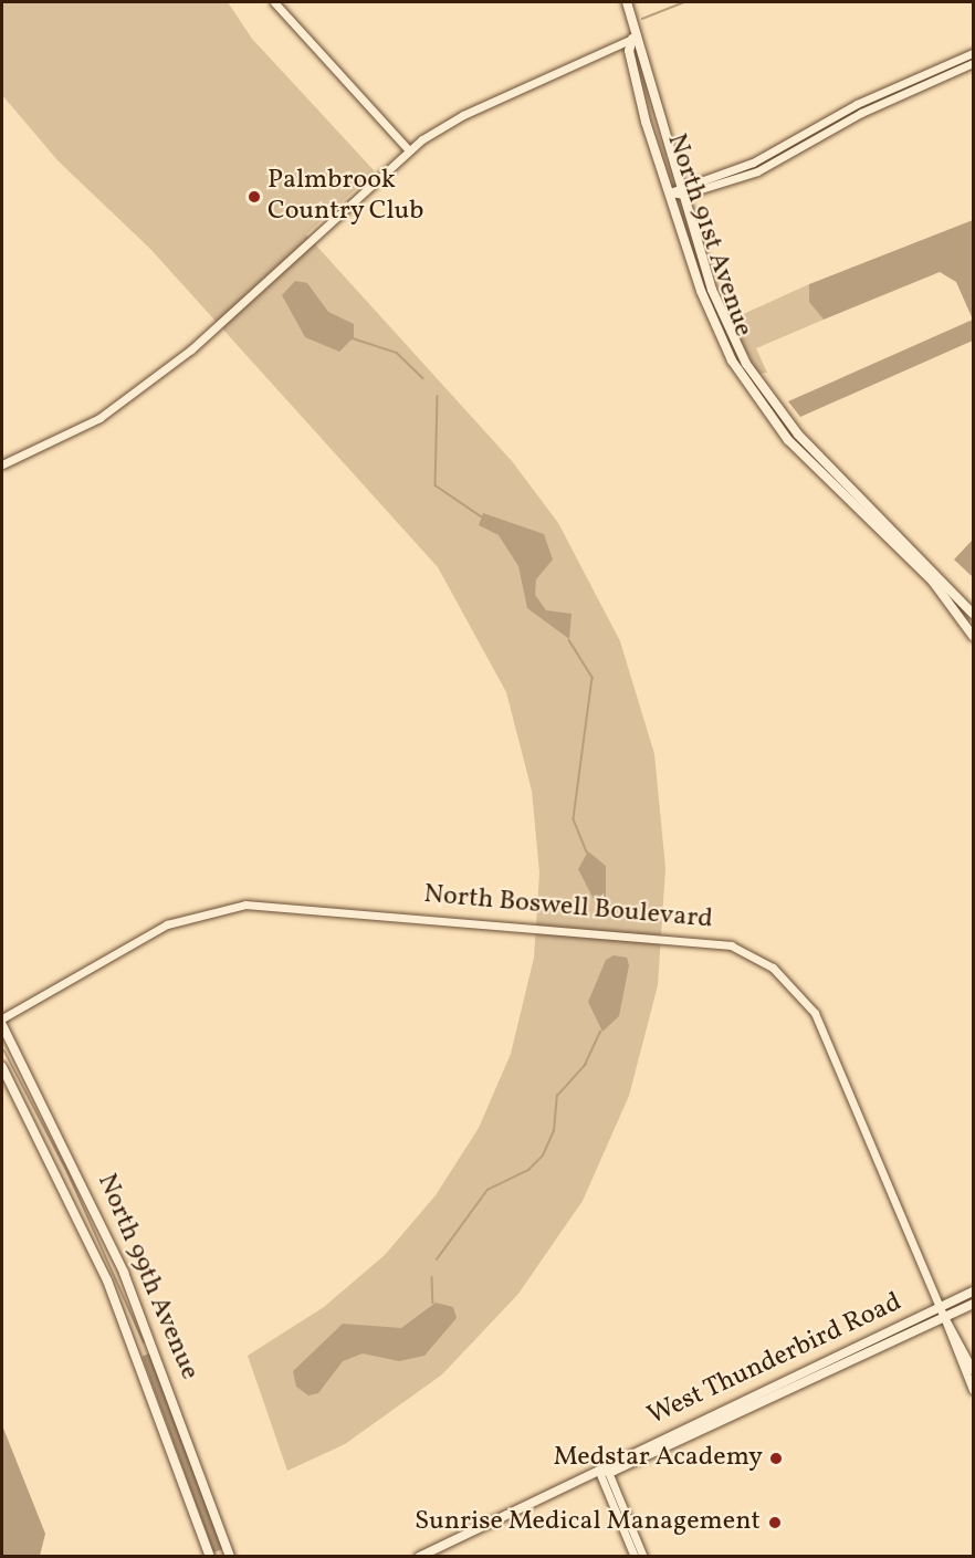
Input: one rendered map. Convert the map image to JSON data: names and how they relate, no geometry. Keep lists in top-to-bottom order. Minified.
{"streets":{"main road":["North 91st Avenue","North 99th Avenue","West Thunderbird Road"],"street":["North Boswell Boulevard"]},"crossings":[["North Boswell Boulevard","West Thunderbird Road"]],"places":["Palmbrook Country Club","Medstar Academy","Sunrise Medical Management"]}
